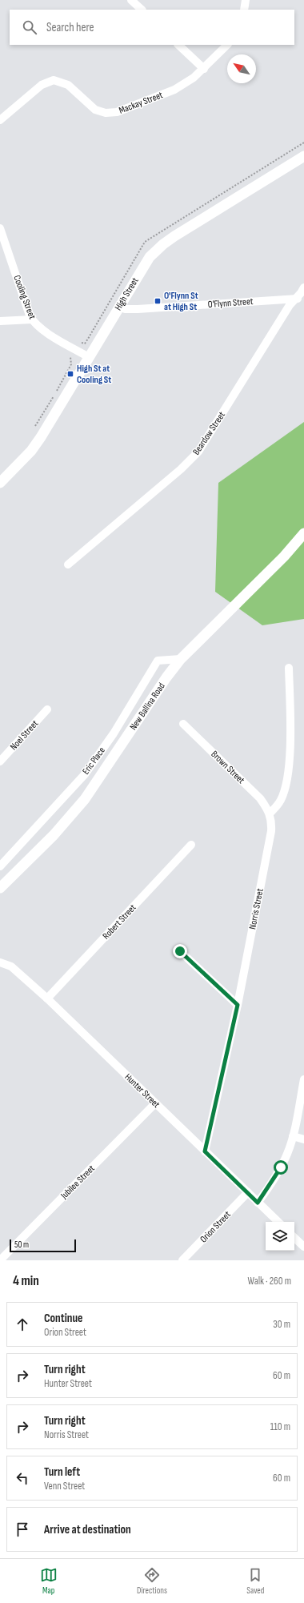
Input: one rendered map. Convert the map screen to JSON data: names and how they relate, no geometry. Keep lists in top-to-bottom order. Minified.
{"streets":{"street":["Mackay Street","High Street","Cooling Street","O'Flynn Street","Beardow Street","New Ballina Road","Noel Street","Eric Place","Brown Street","Norris Street","Robert Street","Hunter Street","Jubilee Street","Orion Street"]},"crossings":[["High Street","Cooling Street"],["High Street","O'Flynn Street"],["O'Flynn Street","Beardow Street"],["New Ballina Road","Eric Place"],["Brown Street","Norris Street"],["Norris Street","Hunter Street"],["Robert Street","Hunter Street"],["Hunter Street","Jubilee Street"],["Hunter Street","Orion Street"]],"places":{"transit":["O'Flynn St at High St","High St at Cooling St"]},"scale_bar":"50 m","north":"top left","page":{"search":"Search here","scale":"50 m","heading":["4 min","Walk · 260 m"],"list":[["Continue","Orion Street","30 m"],["Turn right","Hunter Street","60 m"],["Turn right","Norris Street","110 m"],["Turn left","Venn Street","60 m"],"Arrive at destination"],"nav":["Map","Directions","Saved"]}}
